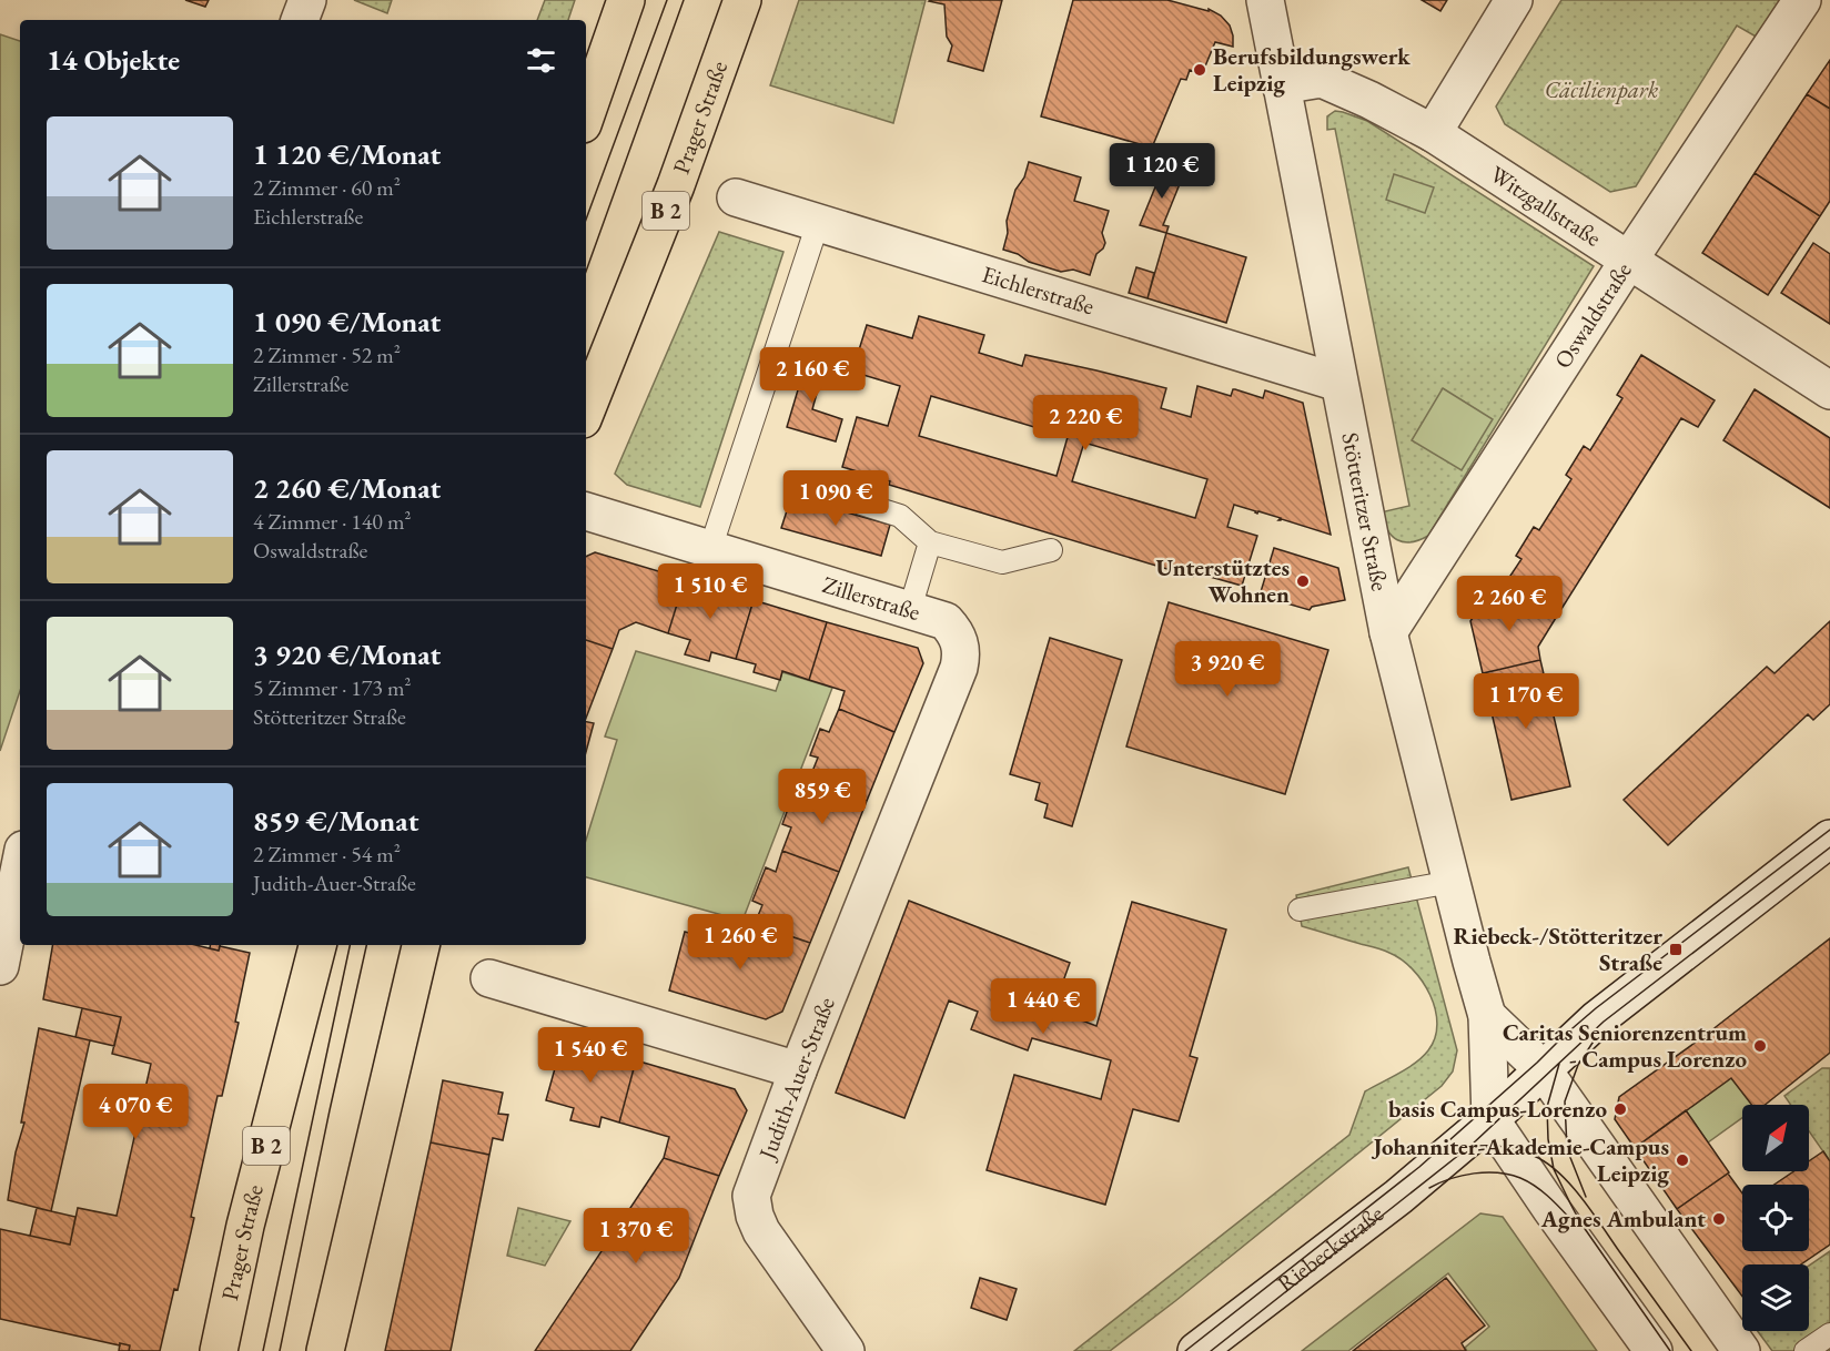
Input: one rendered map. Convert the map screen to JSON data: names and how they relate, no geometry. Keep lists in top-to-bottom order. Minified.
{"streets":{"main road":["Prager Straße","B 2"],"street":["Witzgallstraße","Eichlerstraße","Oswaldstraße","Stötteritzer Straße","Zillerstraße","Judith-Auer-Straße","Riebeckstraße"]},"crossings":[["Witzgallstraße","Oswaldstraße"],["Witzgallstraße","Stötteritzer Straße"],["Eichlerstraße","Stötteritzer Straße"],["Oswaldstraße","Stötteritzer Straße"],["Stötteritzer Straße","Riebeckstraße"],["Zillerstraße","Judith-Auer-Straße"]],"parks":["Cäcilienpark"],"places":{"other":["Berufsbildungswerk Leipzig","Unterstütztes Wohnen","Caritas Seniorenzentrum - Campus Lorenzo","basis Campus-Lorenzo","Johanniter-Akademie-Campus Leipzig","Agnes Ambulant"],"transit":["Riebeck-/Stötteritzer Straße"]},"north":"top right","page":{"heading":"14 Objekte","list":[{"name":"1 120 €/Monat","note":"2 Zimmer · 60 m² · Eichlerstraße"},{"name":"1 090 €/Monat","note":"2 Zimmer · 52 m² · Zillerstraße"},{"name":"2 260 €/Monat","note":"4 Zimmer · 140 m² · Oswaldstraße"},{"name":"3 920 €/Monat","note":"5 Zimmer · 173 m² · Stötteritzer Straße"},{"name":"859 €/Monat","note":"2 Zimmer · 54 m² · Judith-Auer-Straße"}],"price":["1 120 €","2 160 €","2 220 €","1 090 €","1 510 €","2 260 €","3 920 €","1 170 €","859 €","1 260 €","1 440 €","1 540 €","4 070 €","1 370 €"]}}
